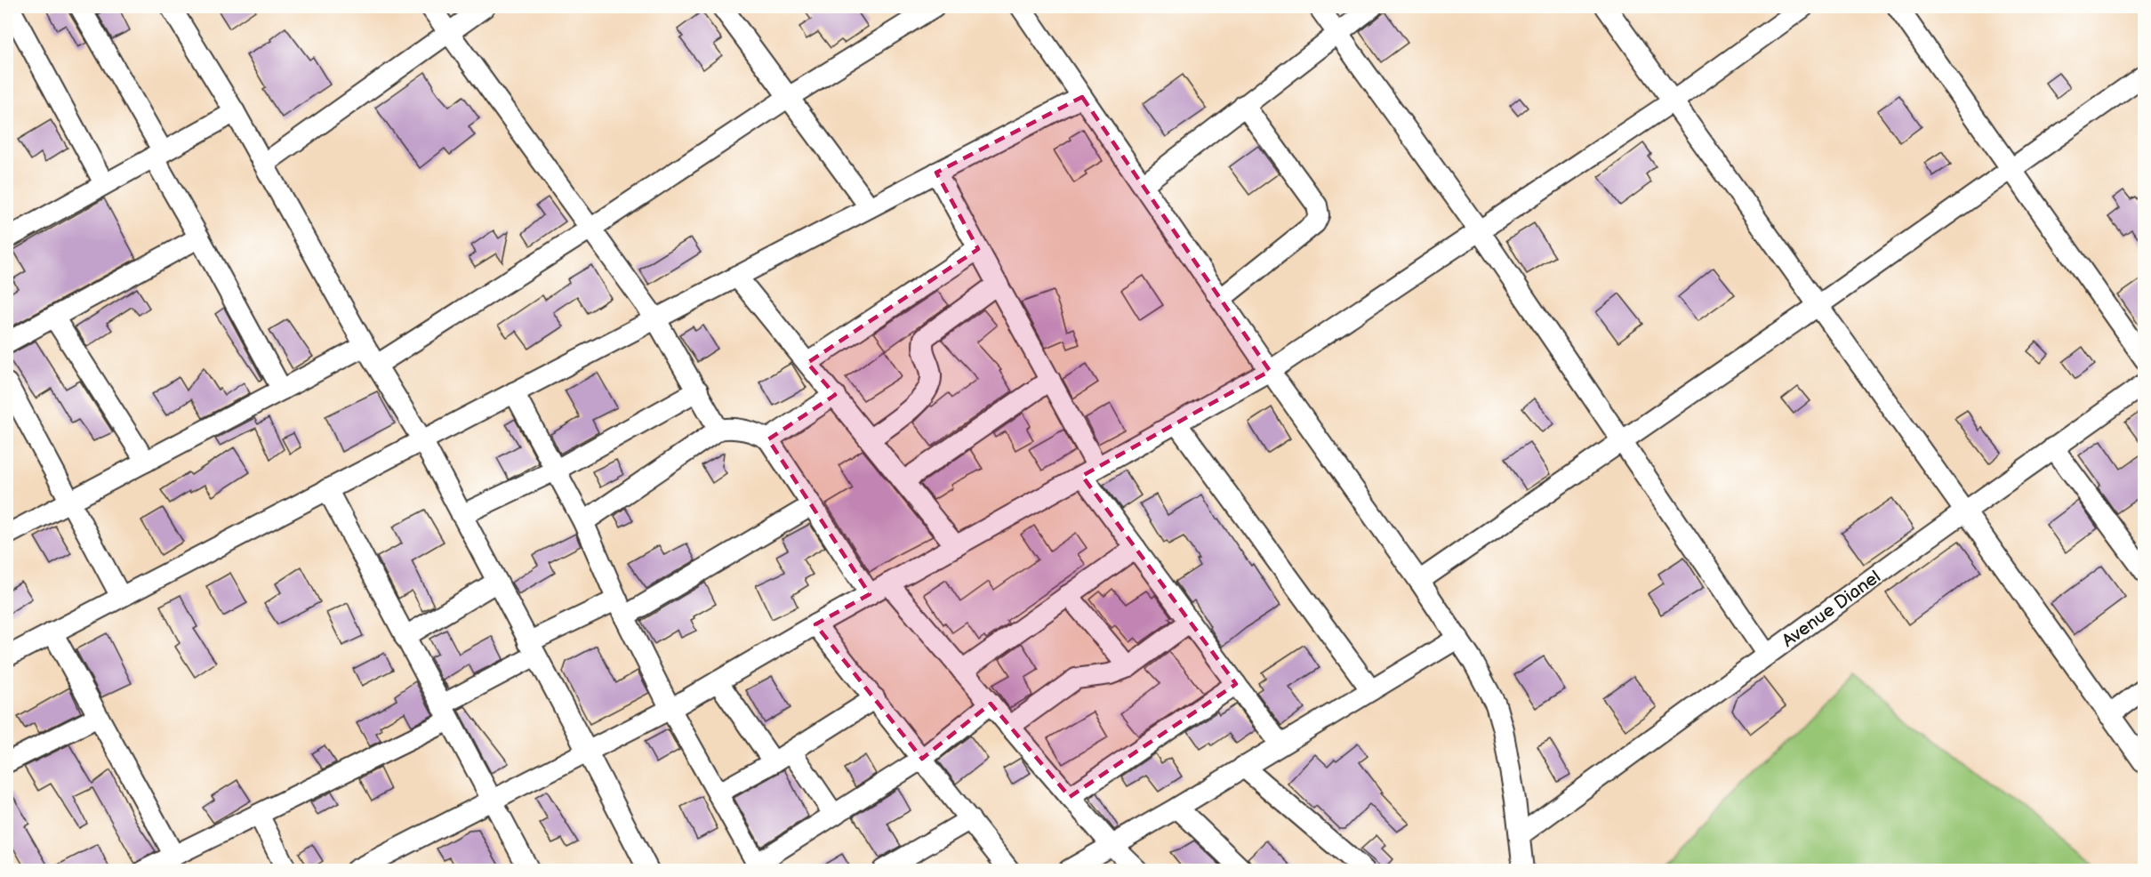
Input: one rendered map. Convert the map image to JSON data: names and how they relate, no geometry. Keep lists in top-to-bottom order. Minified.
{"streets":{"street":["Avenue Dianel"]}}
